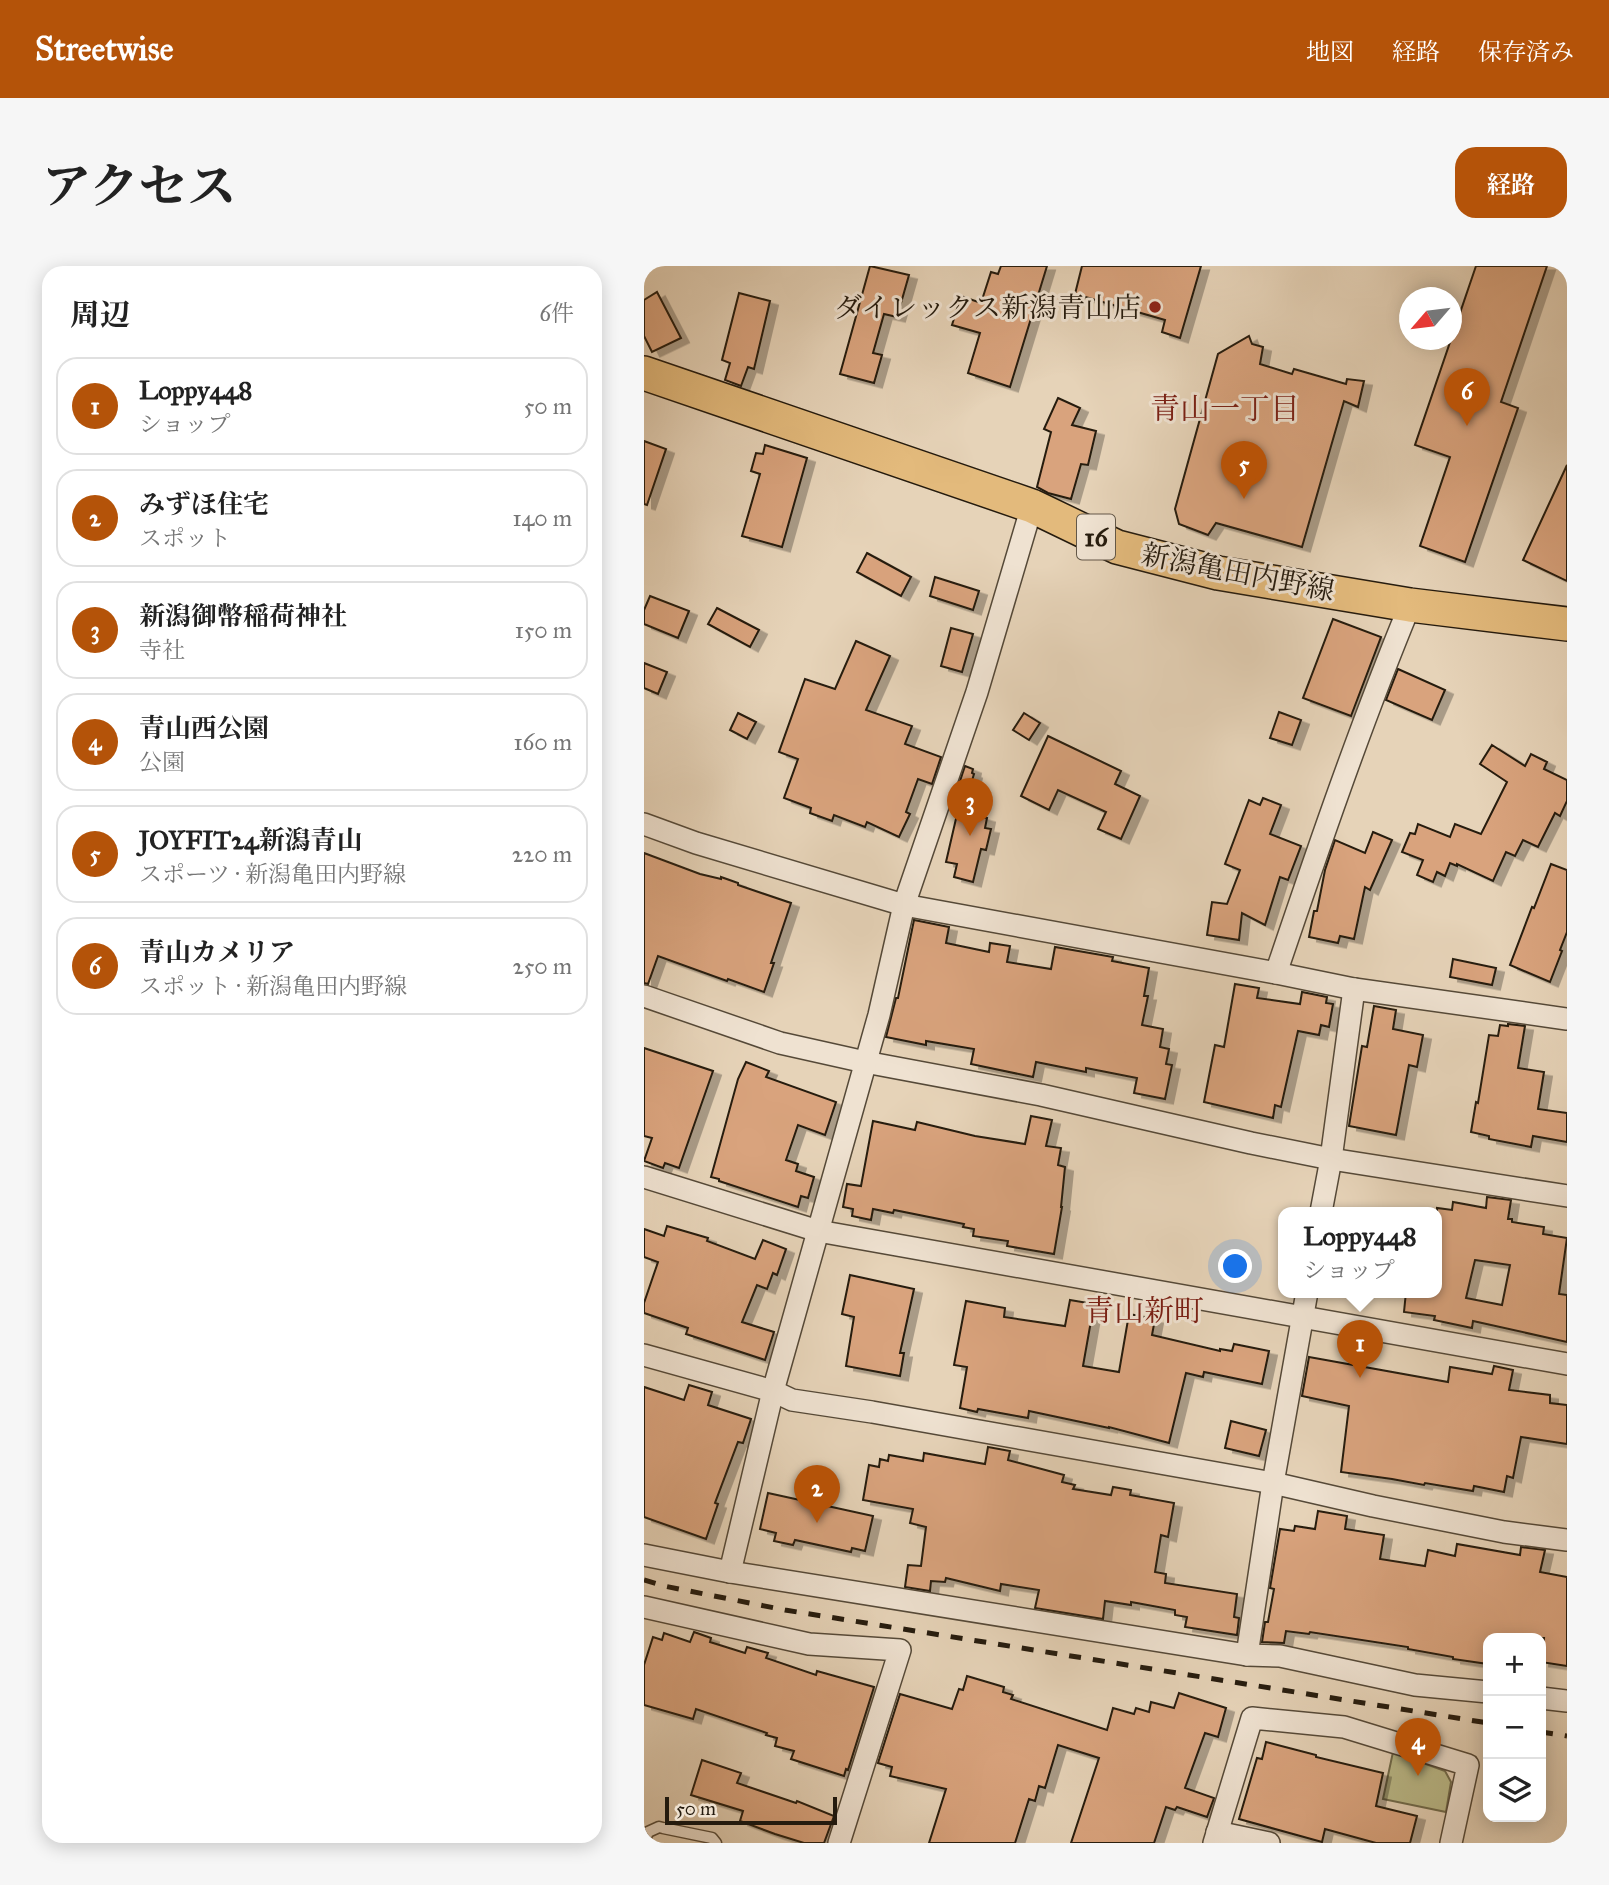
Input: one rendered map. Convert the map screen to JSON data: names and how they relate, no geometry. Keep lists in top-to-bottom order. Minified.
{"streets":{"main road":["16","新潟亀田内野線"]},"districts":["青山一丁目","青山新町"],"places":["ダイレックス新潟青山店"],"scale_bar":"50 m","north":"bottom left","page":{"header":"Streetwise","nav":["地図","経路","保存済み"],"title":"アクセス","buttons":"経路","heading":["周辺","6件"],"list":[{"mark":"1","name":"Loppy448","note":"ショップ","value":"50 m"},{"mark":"2","name":"みずほ住宅","note":"スポット","value":"140 m"},{"mark":"3","name":"新潟御幣稲荷神社","note":"寺社","value":"150 m"},{"mark":"4","name":"青山西公園","note":"公園","value":"160 m"},{"mark":"5","name":"JOYFIT24新潟青山","note":"スポーツ · 新潟亀田内野線","value":"220 m"},{"mark":"6","name":"青山カメリア","note":"スポット · 新潟亀田内野線","value":"250 m"}],"pins":["6","5","3","1","2","4"],"popup":["Loppy448","ショップ"],"map_buttons":["+","−"],"scale":"50 m"}}
